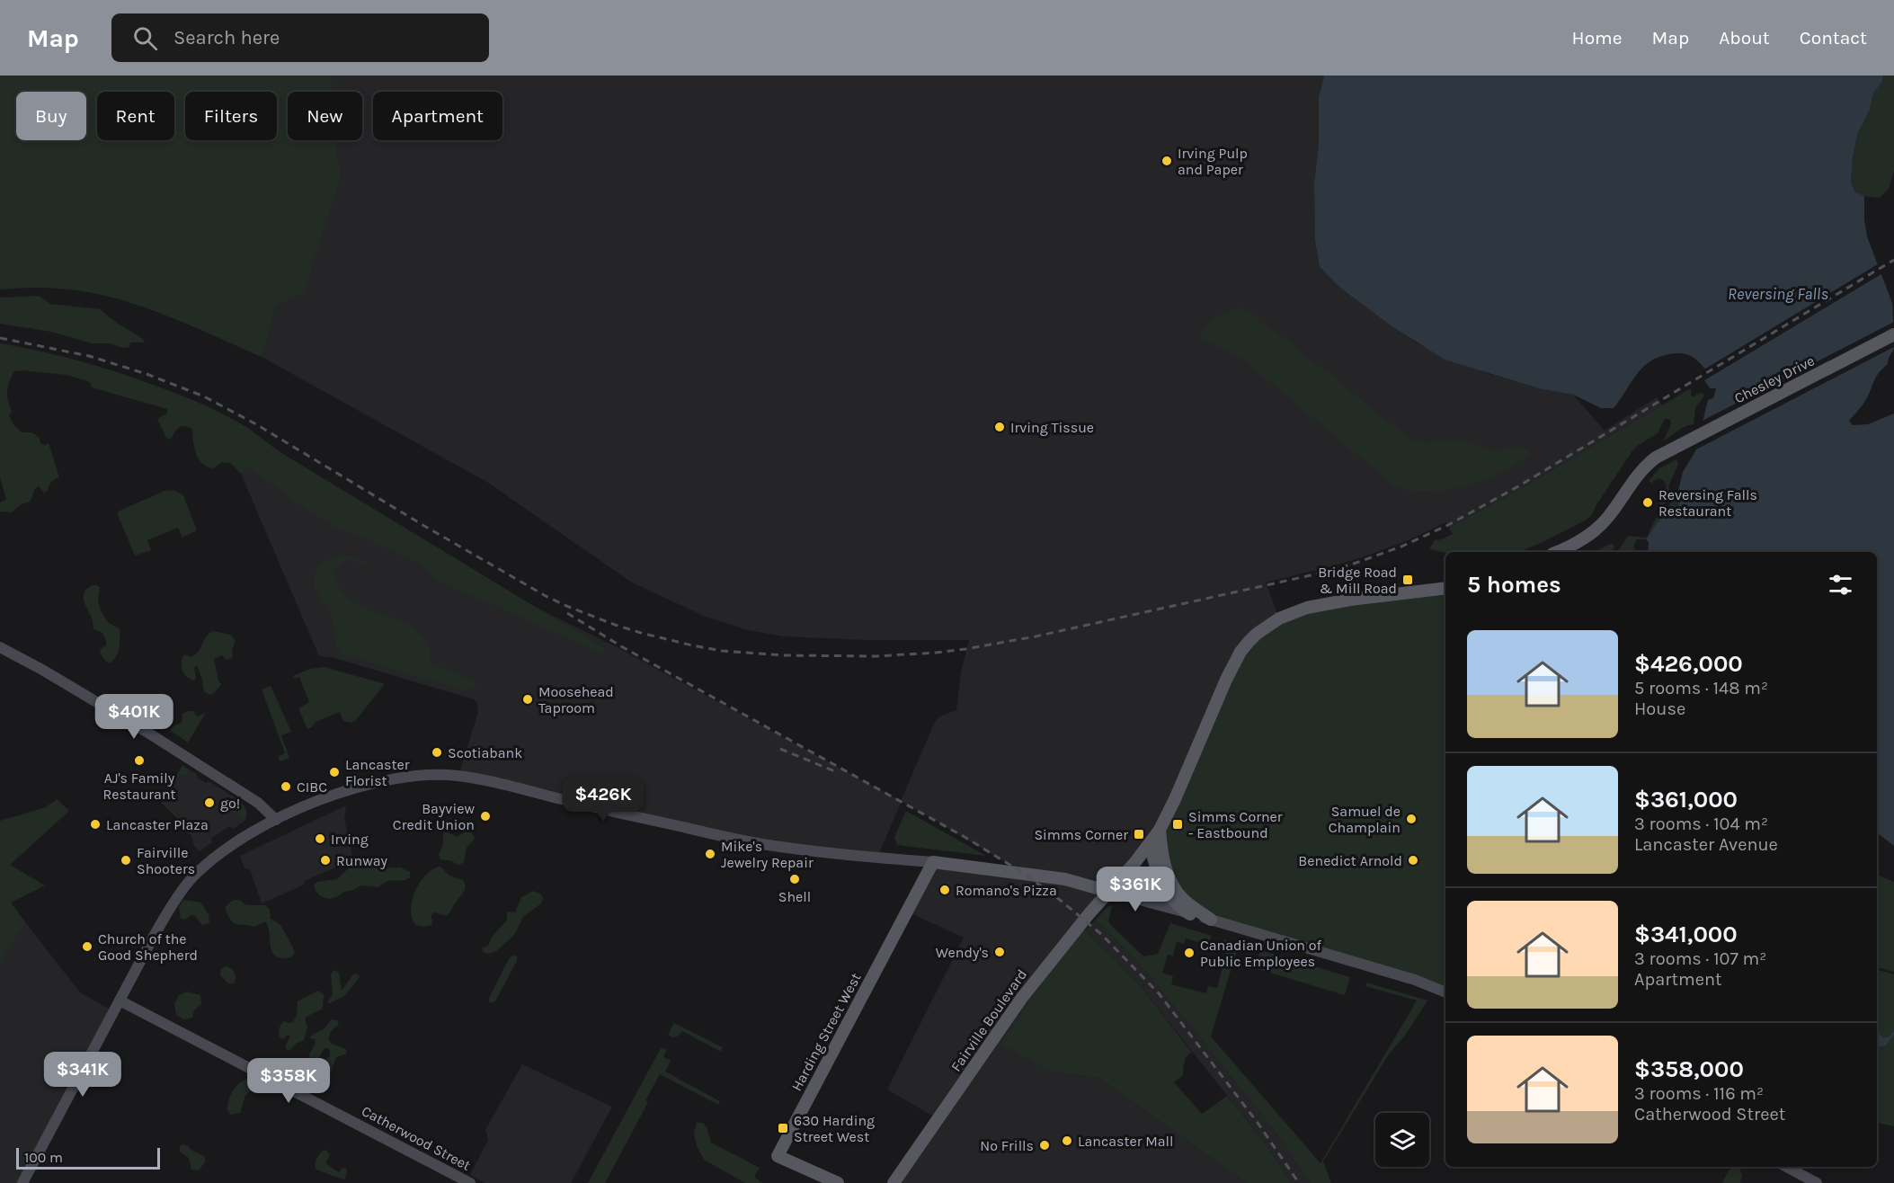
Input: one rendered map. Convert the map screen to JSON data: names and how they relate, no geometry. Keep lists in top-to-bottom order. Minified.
{"streets":{"main road":["Chesley Drive","Fairville Boulevard","Harding Street West","Catherwood Street"]},"water":["Reversing Falls"],"places":{"other":["Irving Pulp and Paper","Irving Tissue","Reversing Falls Restaurant","Moosehead Taproom","Scotiabank","AJ's Family Restaurant","Lancaster Florist","CIBC","go!","Bayview Credit Union","Samuel de Champlain","Lancaster Plaza","Irving","Mike's Jewelry Repair","Fairville Shooters","Runway","Benedict Arnold","Shell","Romano's Pizza","Church of the Good Shepherd","Wendy's","Canadian Union of Public Employees","Lancaster Mall","No Frills"],"transit":["Bridge Road & Mill Road","Simms Corner - Eastbound","Simms Corner","630 Harding Street West"]},"scale_bar":"100 m","page":{"header":"Map","search":"Search here","nav":["Home","Map","About","Contact"],"chip":["Buy","Rent","Filters","New","Apartment"],"heading":"5 homes","list":[{"name":"$426,000","note":"5 rooms · 148 m² · House"},{"name":"$361,000","note":"3 rooms · 104 m² · Lancaster Avenue"},{"name":"$341,000","note":"3 rooms · 107 m² · Apartment"},{"name":"$358,000","note":"3 rooms · 116 m² · Catherwood Street"}],"price":["$401K","$426K","$361K","$341K","$358K"],"scale":"100 m"}}
